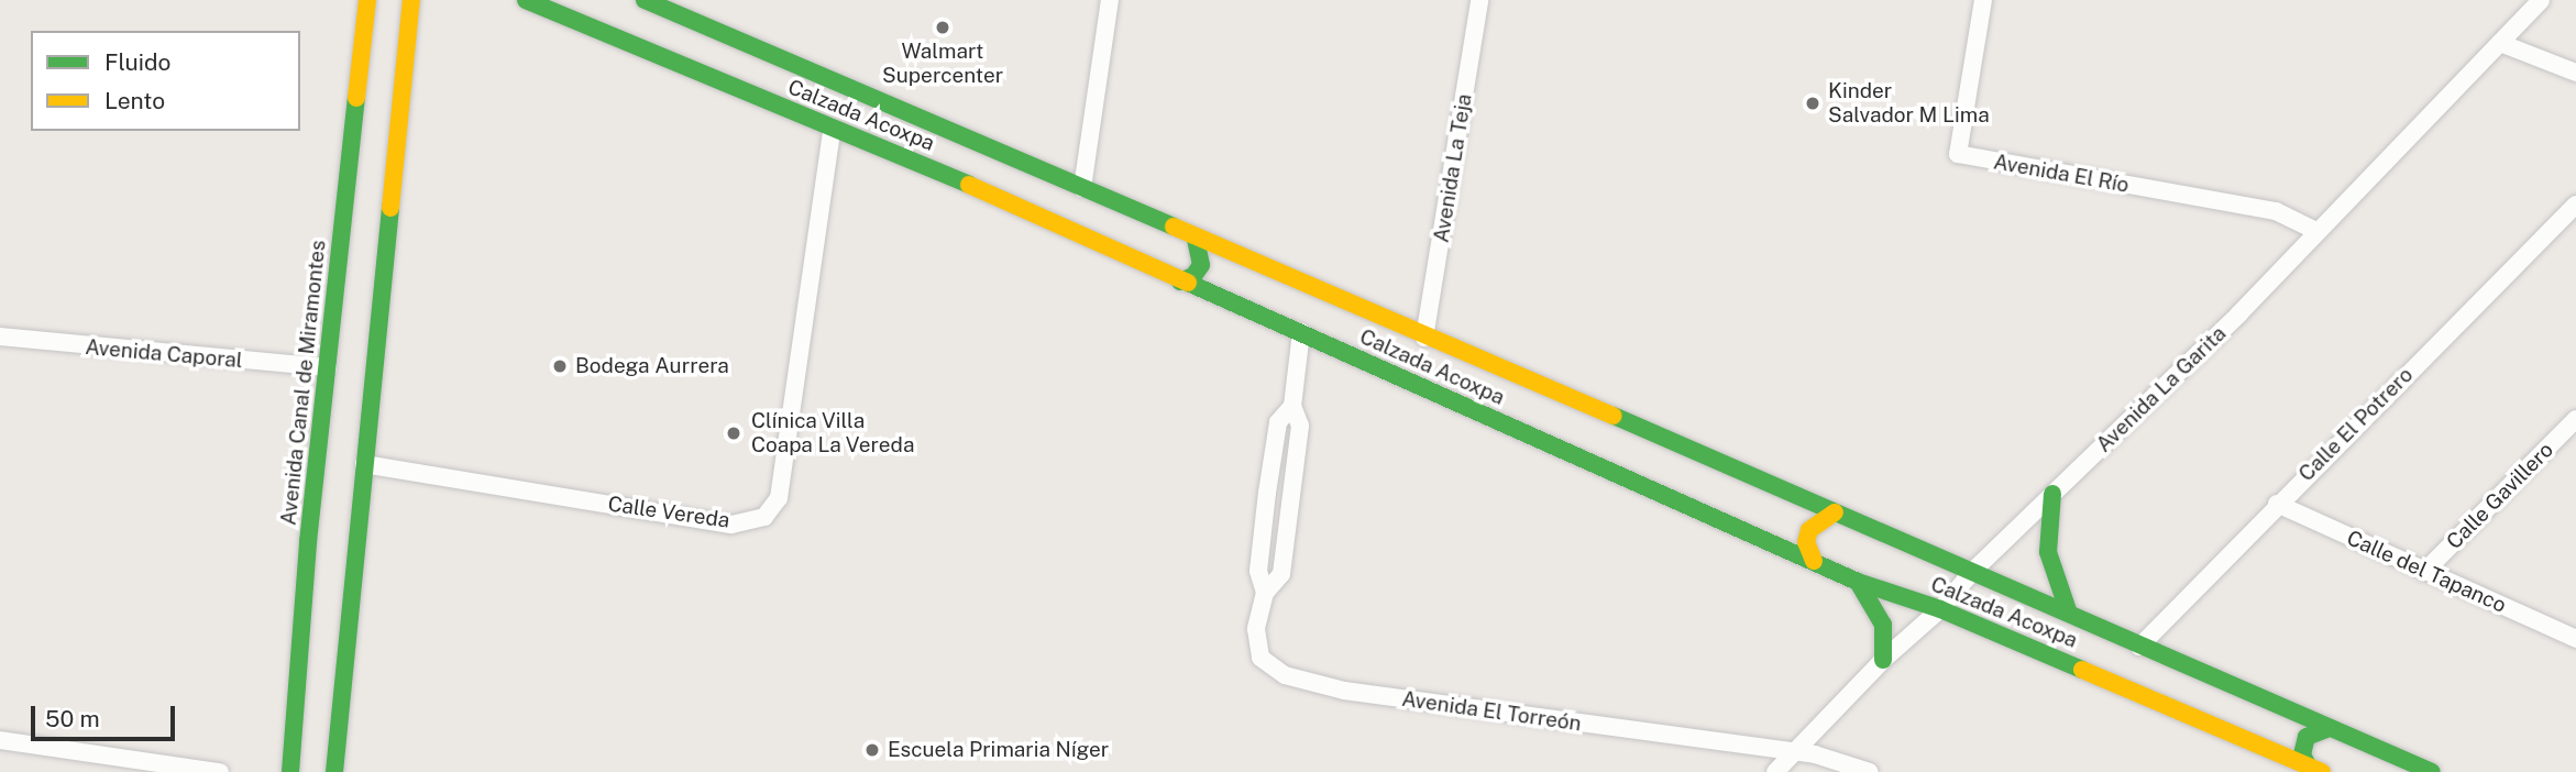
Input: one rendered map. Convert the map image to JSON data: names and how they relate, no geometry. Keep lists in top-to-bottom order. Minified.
{"streets":{"main road":["Calzada Acoxpa","Avenida Canal de Miramontes"],"street":["Avenida La Teja","Avenida El Río","Avenida Caporal","Avenida La Garita","Calle El Potrero","Calle Gavillero","Calle Vereda","Calle del Tapanco","Avenida El Torreón"]},"crossings":[["Calzada Acoxpa","Avenida La Teja"],["Calzada Acoxpa","Avenida La Garita"],["Calzada Acoxpa","Calle El Potrero"],["Calzada Acoxpa","Calle Vereda"],["Calzada Acoxpa","Avenida El Torreón"],["Avenida El Río","Avenida La Garita"],["Avenida Caporal","Avenida Canal de Miramontes"],["Avenida La Garita","Avenida El Torreón"],["Calle El Potrero","Calle del Tapanco"],["Calle Gavillero","Calle del Tapanco"]],"places":["Walmart Supercenter","Kinder Salvador M Lima","Bodega Aurrera","Clínica Villa Coapa La Vereda","Escuela Primaria Níger"],"legend":["Fluido","Lento"],"scale_bar":"50 m"}
